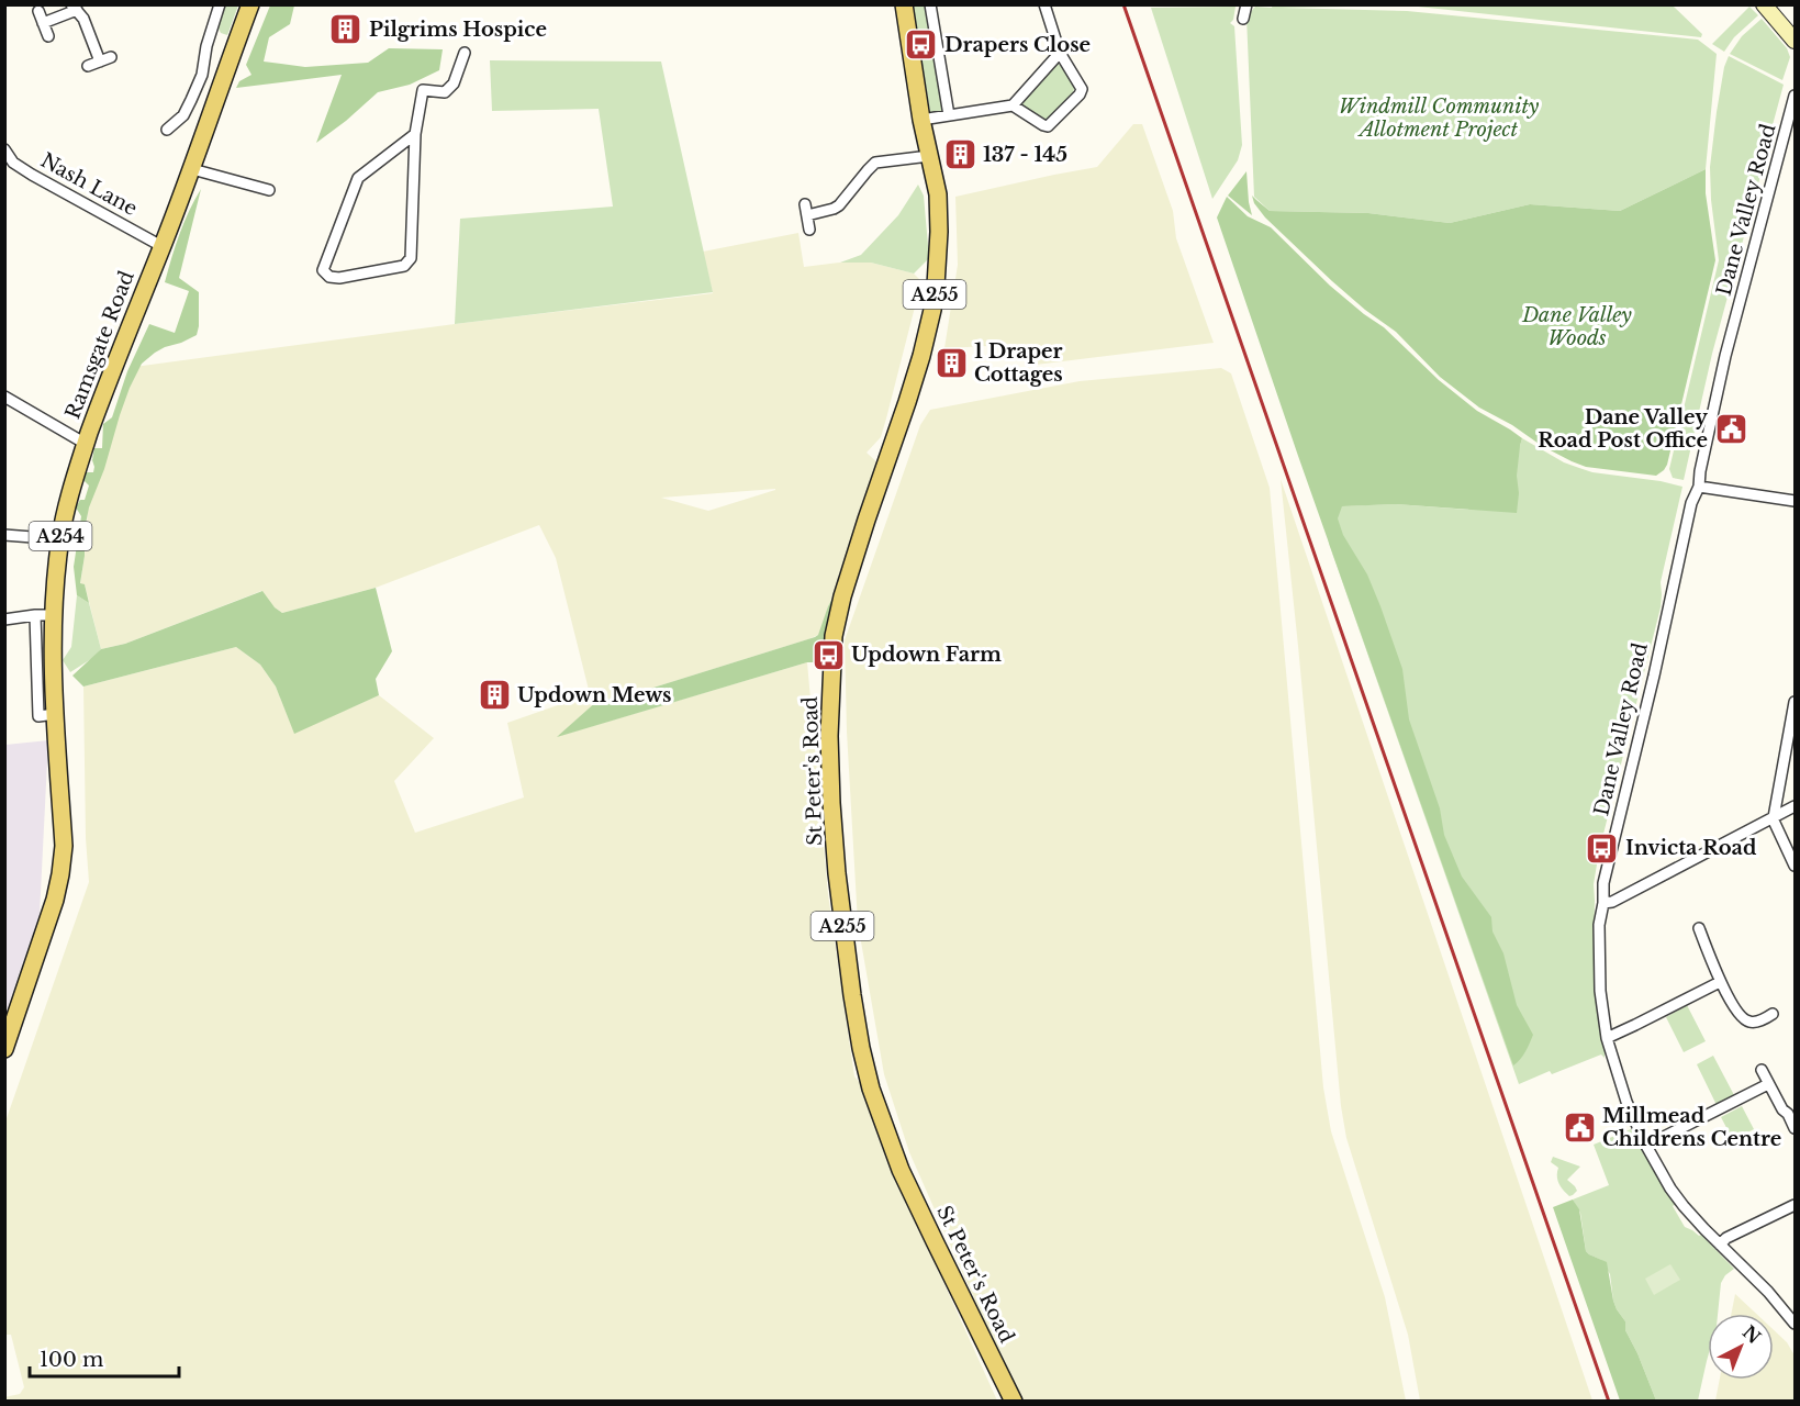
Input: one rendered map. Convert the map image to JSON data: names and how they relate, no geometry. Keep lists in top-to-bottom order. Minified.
{"streets":{"main road":["A255","Ramsgate Road","A254","St Peter's Road"],"street":["Nash Lane","Dane Valley Road"]},"crossings":[["Nash Lane","Ramsgate Road"]],"parks":["Windmill Community Allotment Project","Dane Valley Woods"],"places":{"building":["Pilgrims Hospice","137 - 145","1 Draper Cottages","Updown Mews"],"bus stop":["Drapers Close","Updown Farm","Invicta Road"],"public building":["Dane Valley Road Post Office","Millmead Childrens Centre"]},"scale_bar":"100 m","north":"top right"}
